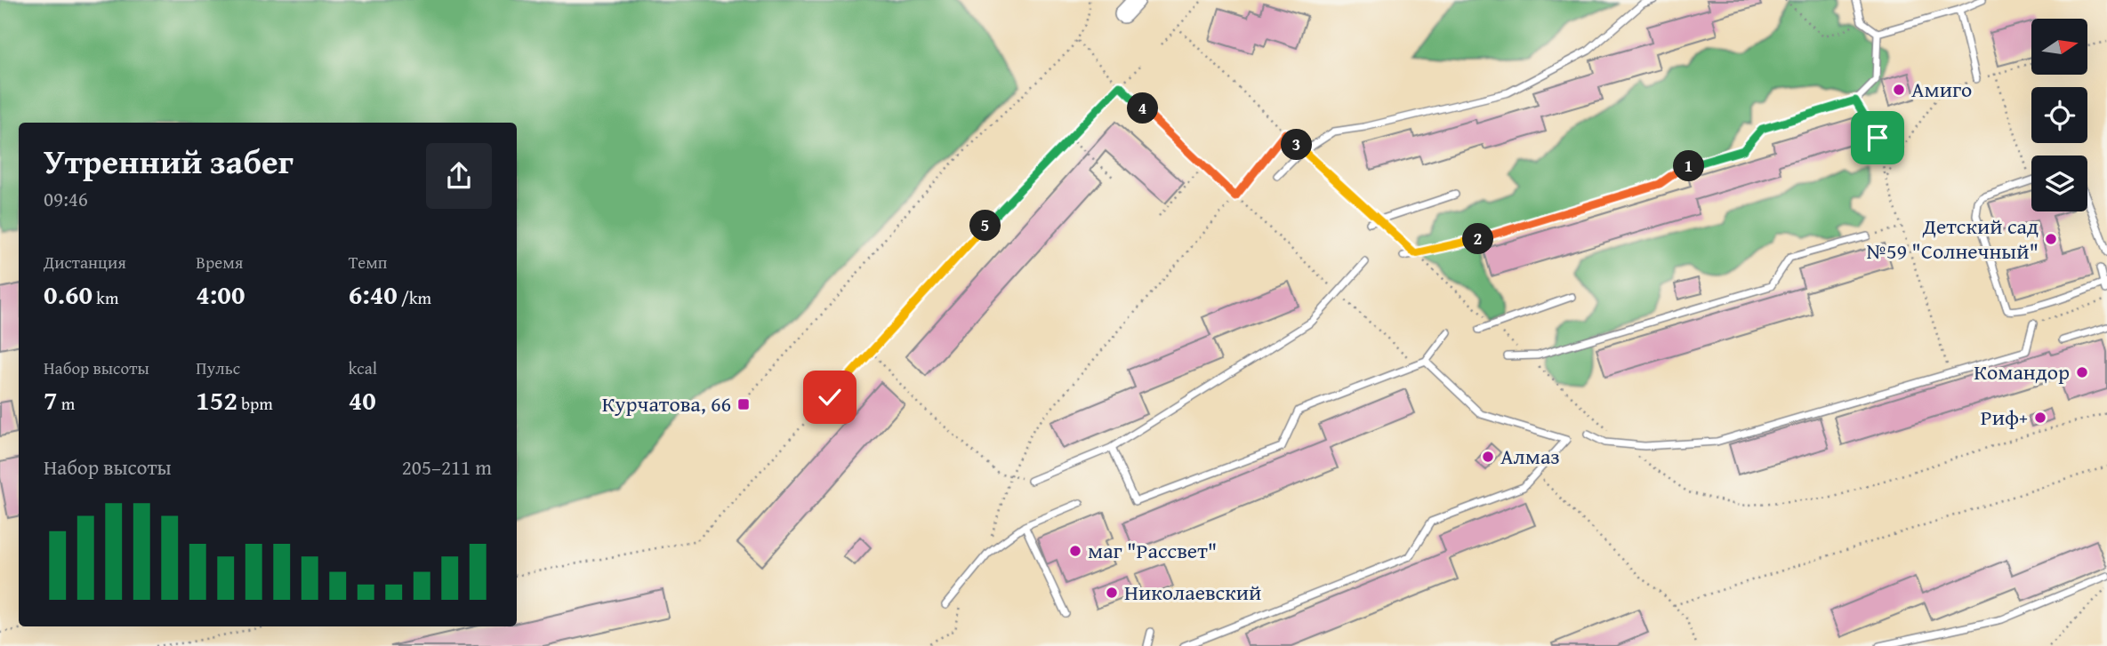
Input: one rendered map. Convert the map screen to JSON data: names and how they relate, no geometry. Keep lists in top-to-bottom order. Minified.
{"places":{"other":["Амиго","Детский сад №59 \"Солнечный\"","Командор","Риф+","Алмаз","маг \"Рассвет\"","Николаевский"],"transit":["Курчатова, 66"]},"north":"right","page":{"pins":["4","3","1","5","2"],"heading":["Утренний забег","09:46"],"stats":[["Дистанция","0.60 km"],["Время","4:00"],["Темп","6:40 /km"],["Набор высоты","7 m"],["Пульс","152 bpm"],["kcal","40"]],"chart":["Набор высоты","205–211 m"]}}
